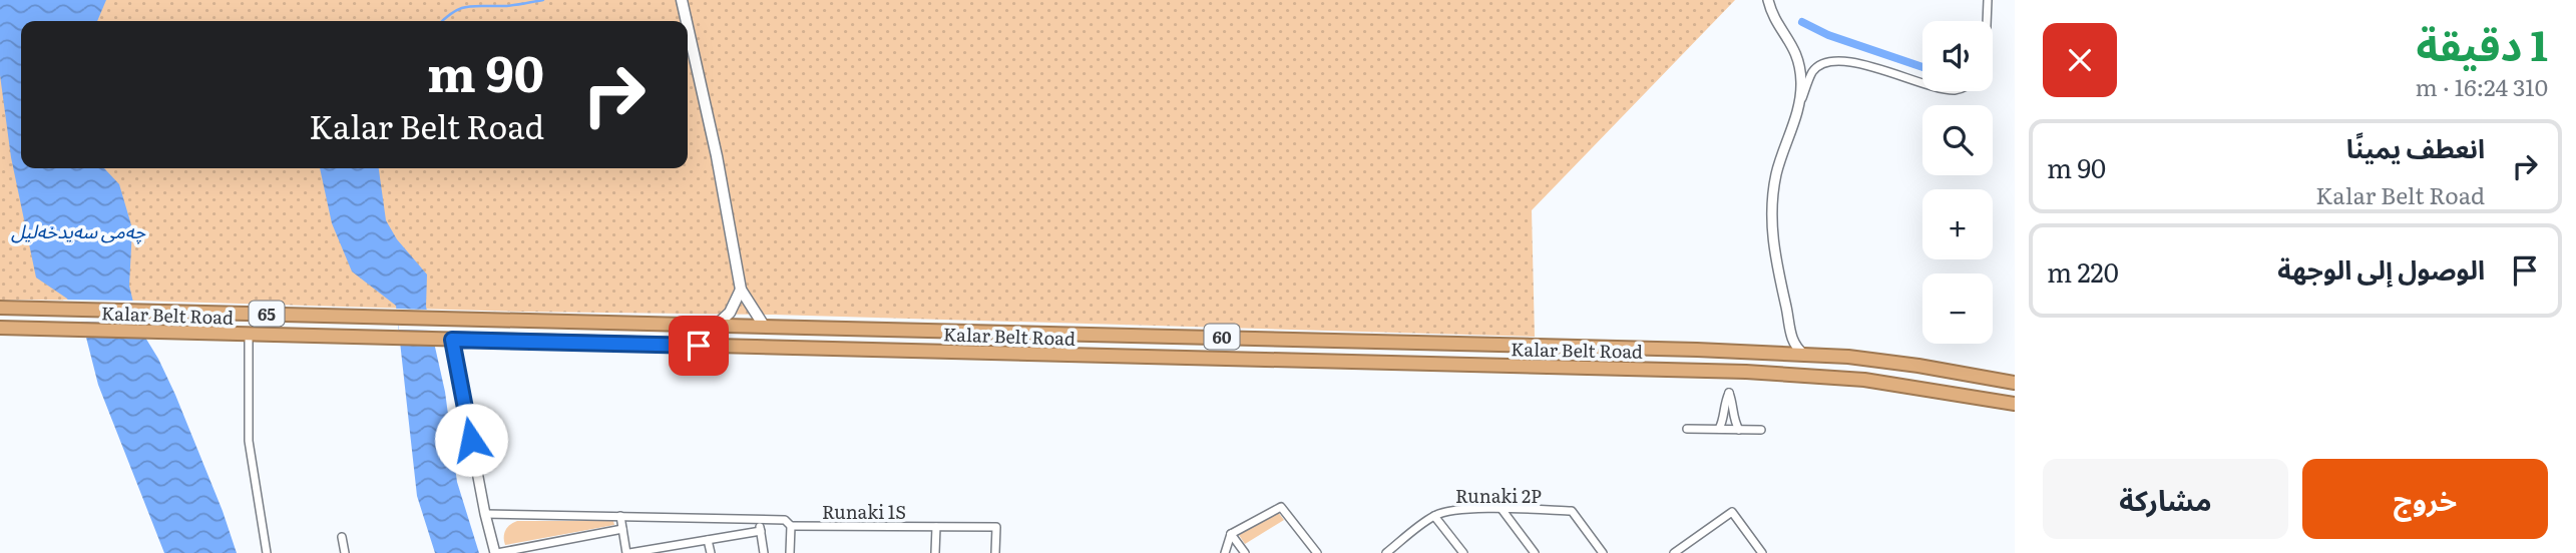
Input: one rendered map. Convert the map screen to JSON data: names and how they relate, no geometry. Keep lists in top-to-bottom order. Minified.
{"streets":{"highway":["65","Kalar Belt Road","60"],"street":["Runaki 2P","Runaki 1S"]},"water":["چەمی سەیدخەلیل"],"page":{"heading":["1 دقيقة","310 m · 16:24"],"map_buttons":["+","−"],"turn":["90 m","Kalar Belt Road"],"list":[{"name":"انعطف يمينًا","note":"Kalar Belt Road","value":"90 m"},{"name":"الوصول إلى الوجهة","value":"220 m"}],"buttons":["خروج","مشاركة"]}}
